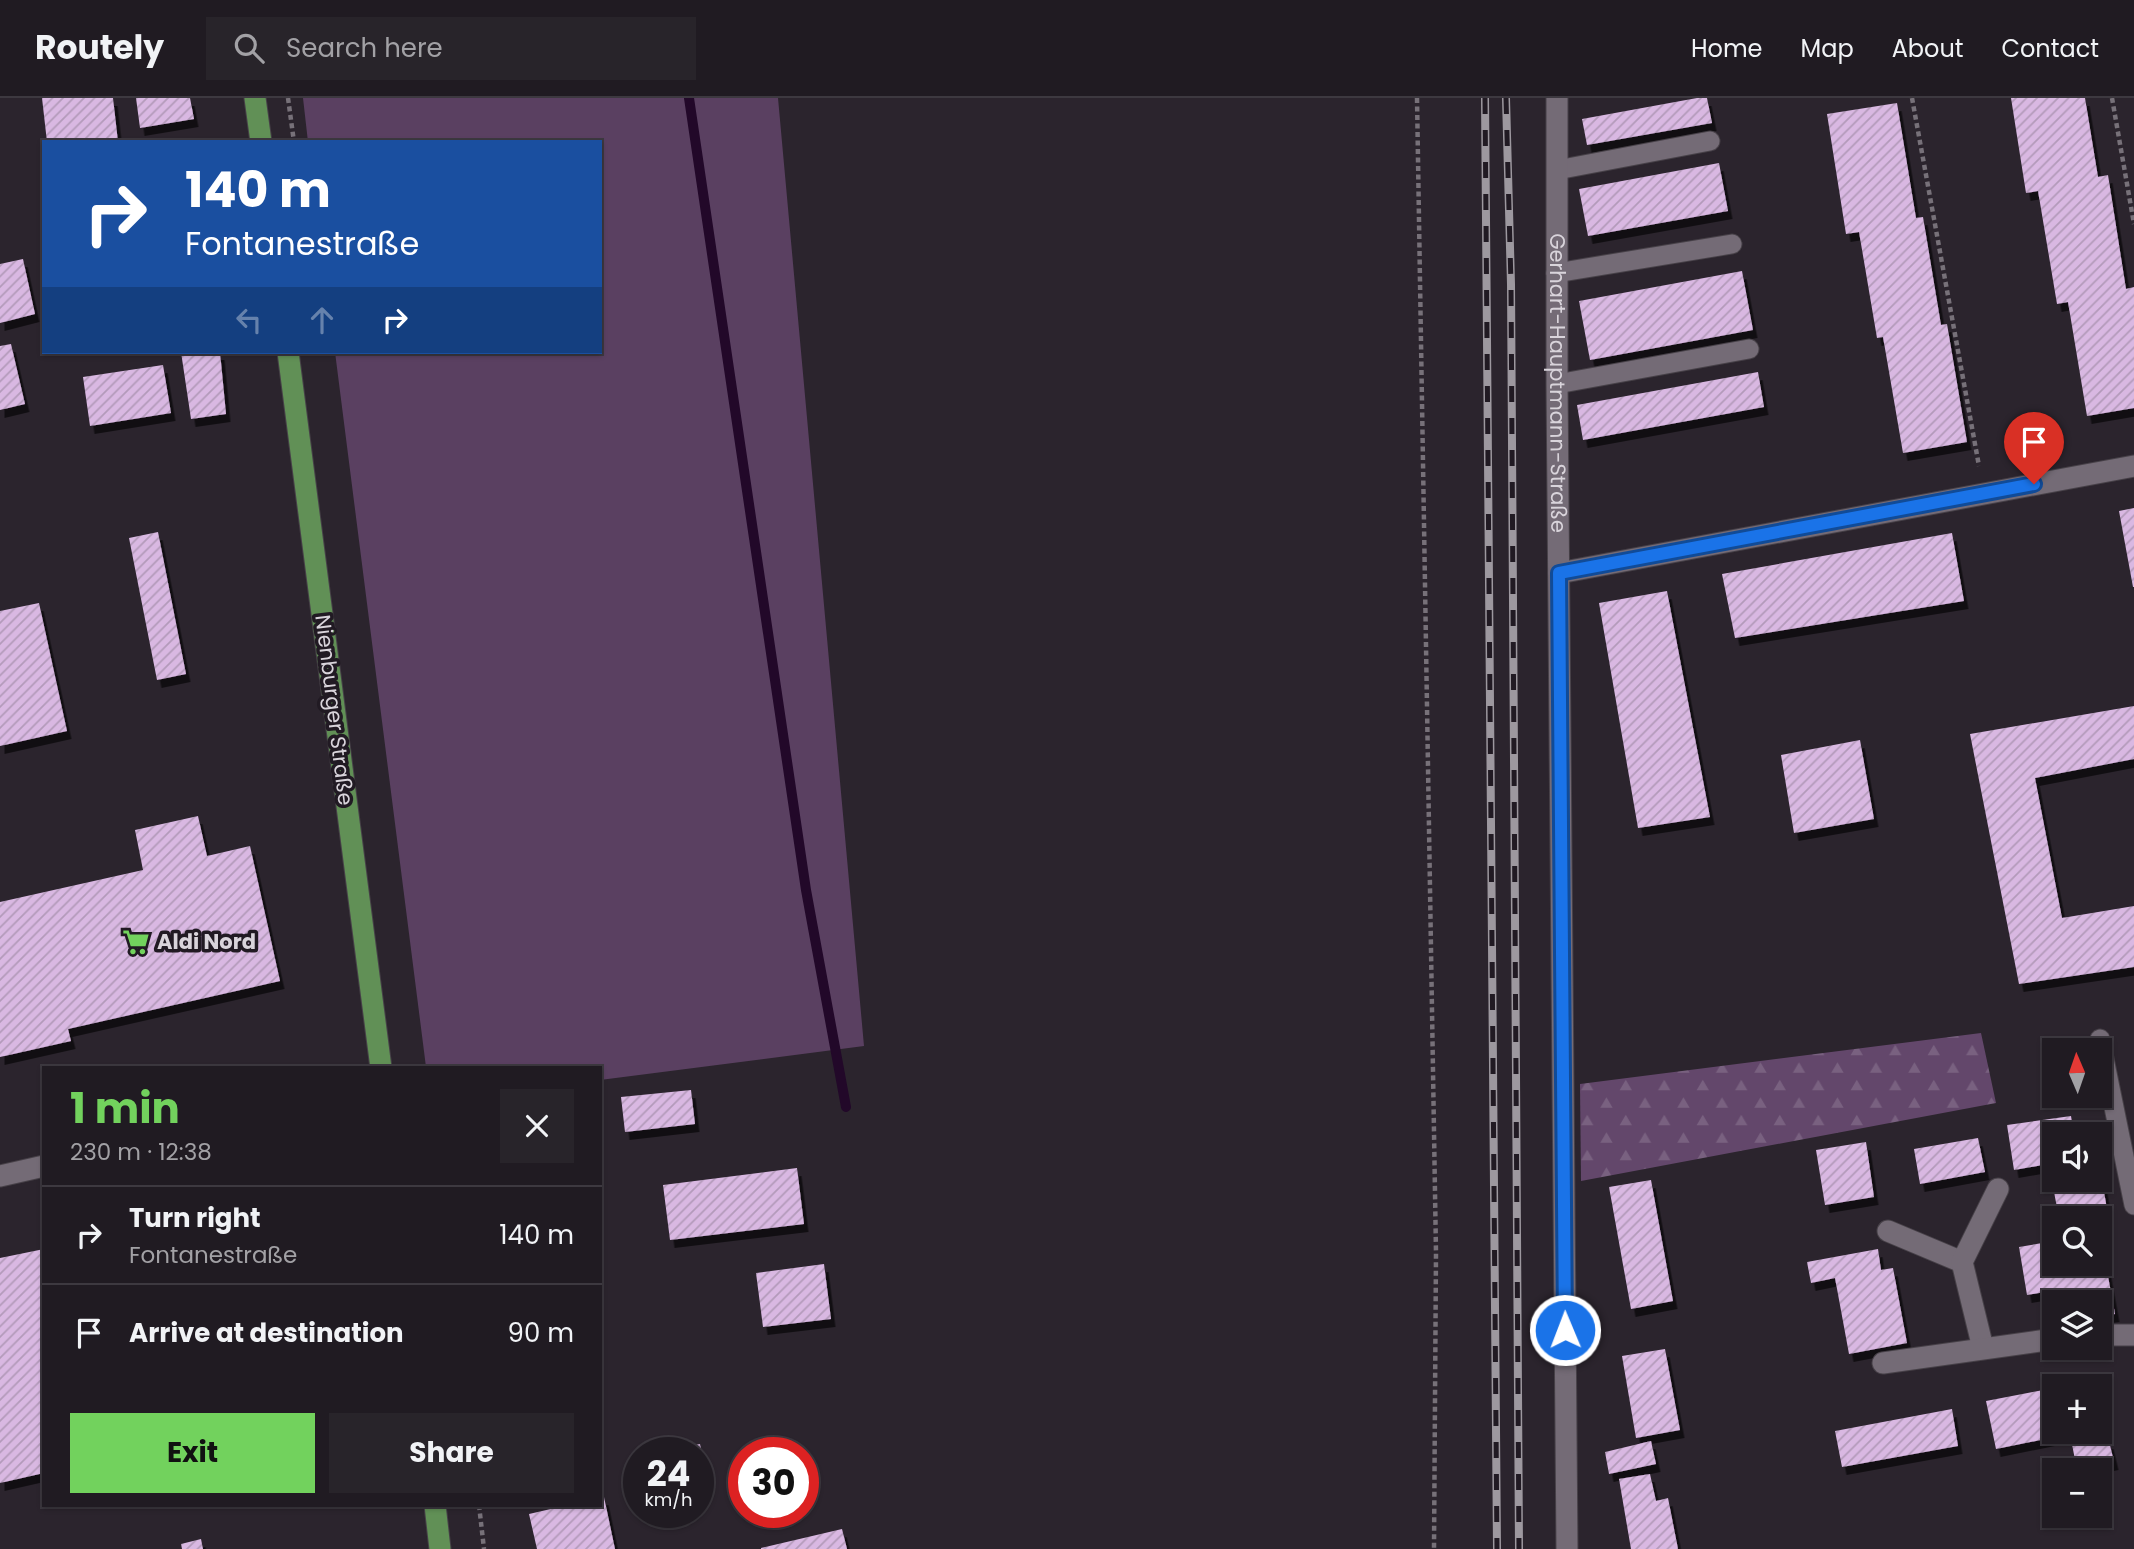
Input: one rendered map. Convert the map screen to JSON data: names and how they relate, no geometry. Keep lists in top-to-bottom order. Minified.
{"streets":{"main road":["Nienburger Straße"],"street":["Gerhart-Hauptmann-Straße"]},"places":{"supermarket":["Aldi Nord"]},"north":"top","page":{"header":"Routely","search":"Search here","nav":["Home","Map","About","Contact"],"turn":["140 m","Fontanestraße"],"map_buttons":["+","−"],"heading":["1 min","230 m · 12:38"],"list":[{"name":"Turn right","note":"Fontanestraße","value":"140 m"},{"name":"Arrive at destination","value":"90 m"}],"buttons":["Exit","Share"],"speed":"24 km/h","limit":"30"}}
